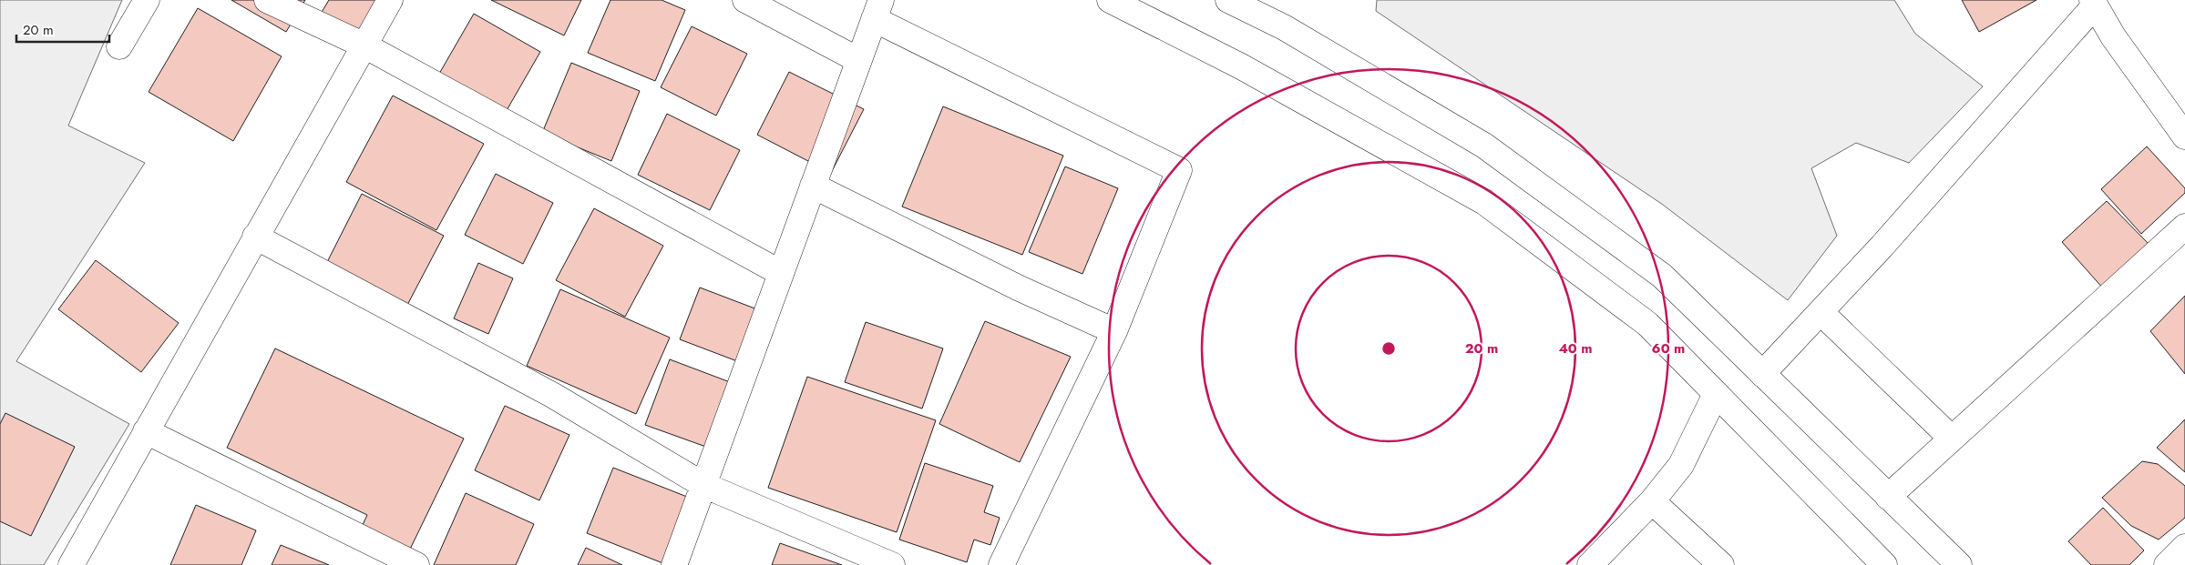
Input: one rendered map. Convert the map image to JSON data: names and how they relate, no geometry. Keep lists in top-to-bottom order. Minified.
{"scale_bar":"20 m","rings":["20 m","40 m","60 m"]}
